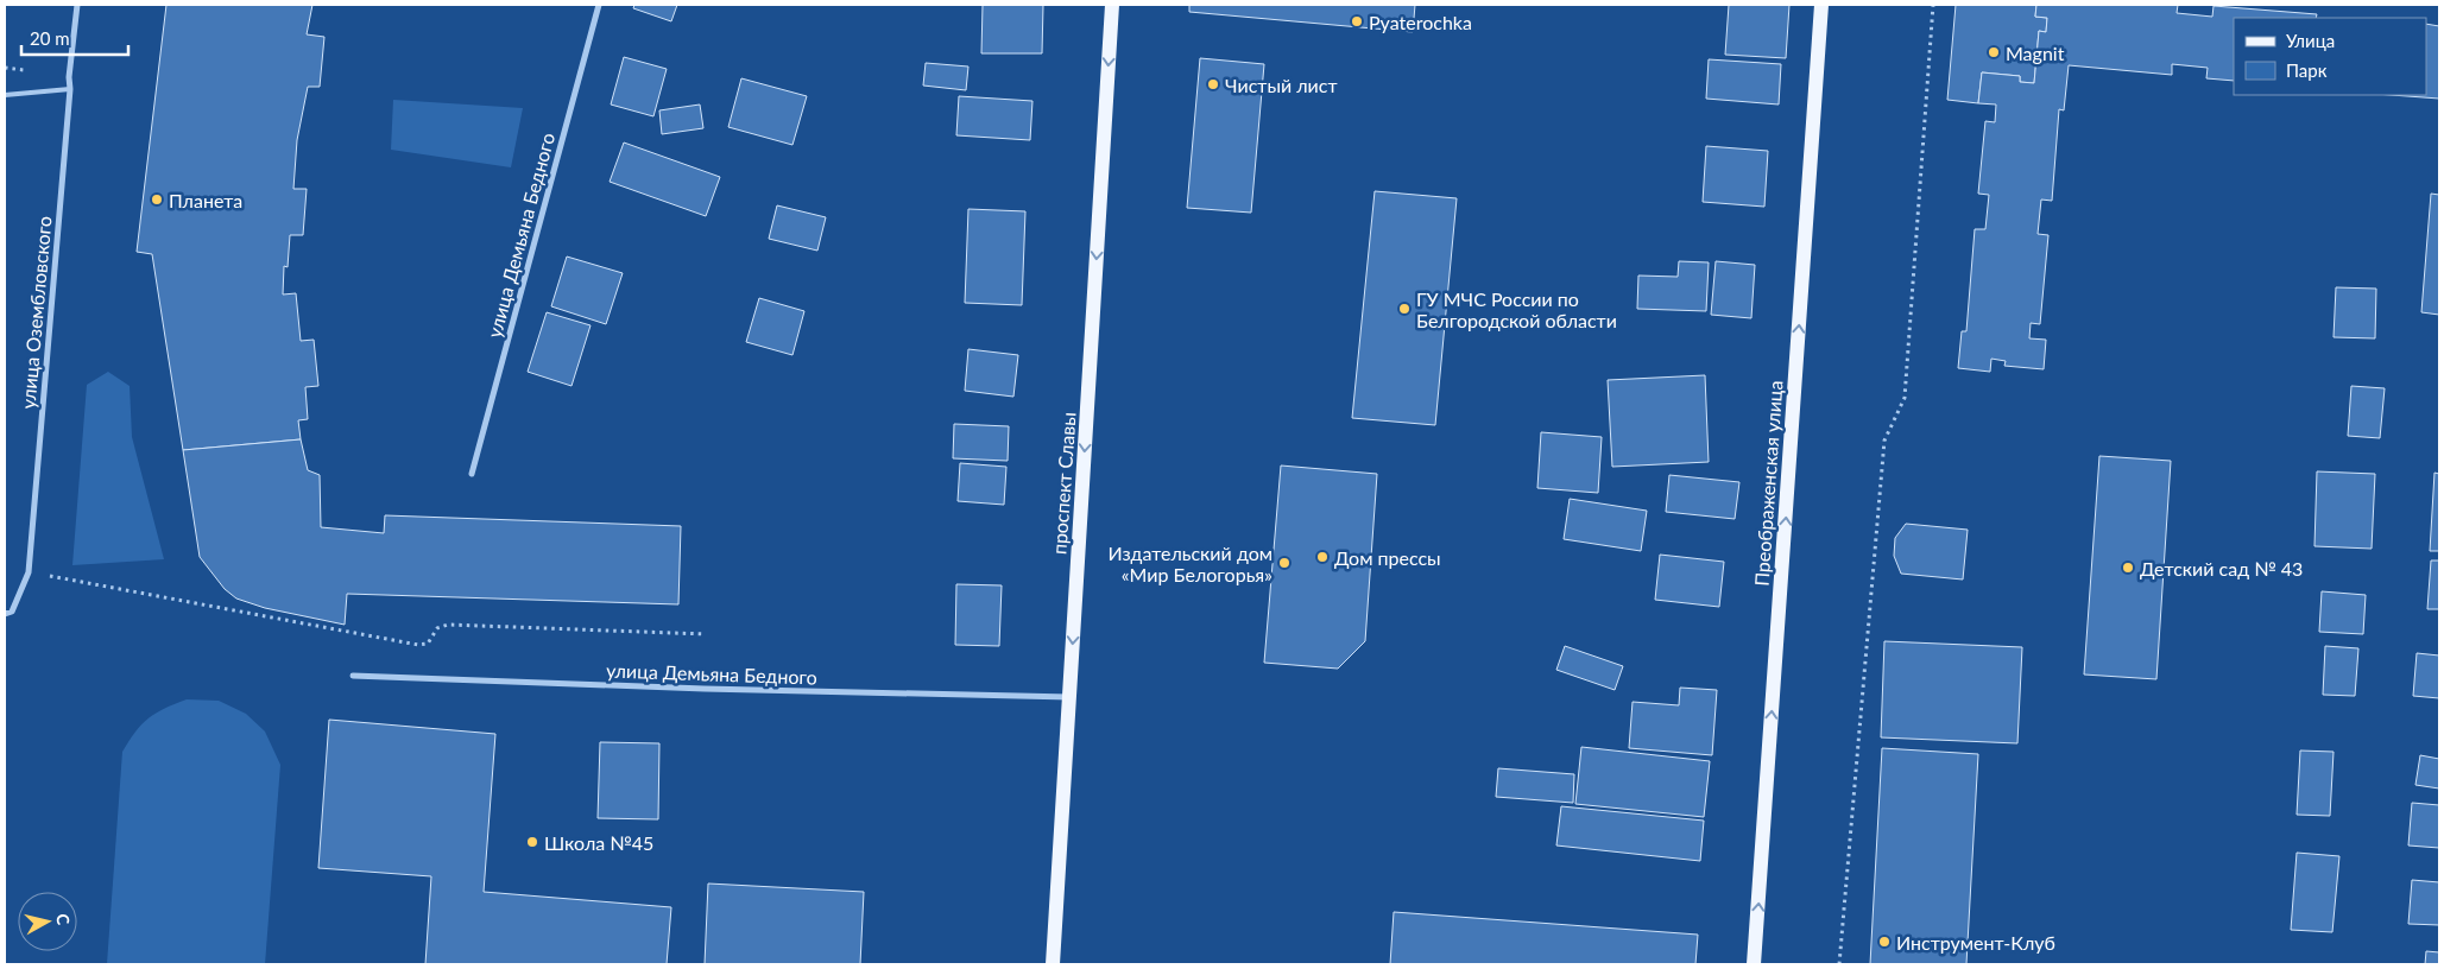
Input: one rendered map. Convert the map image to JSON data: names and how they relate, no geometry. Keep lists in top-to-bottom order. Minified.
{"streets":{"main road":["проспект Славы","Преображенская улица"],"street":["улица Демьяна Бедного","улица Озембловского"]},"crossings":[["улица Демьяна Бедного","проспект Славы"]],"one_way":["проспект Славы","Преображенская улица"],"places":["Pyaterochka","Magnit","Чистый лист","Планета","ГУ МЧС России по Белгородской области","Дом прессы","Издательский дом «Мир Белогорья»","Детский сад № 43","Школа №45","Инструмент-Клуб"],"legend":["Улица","Парк"],"scale_bar":"20 m","north":"right"}
